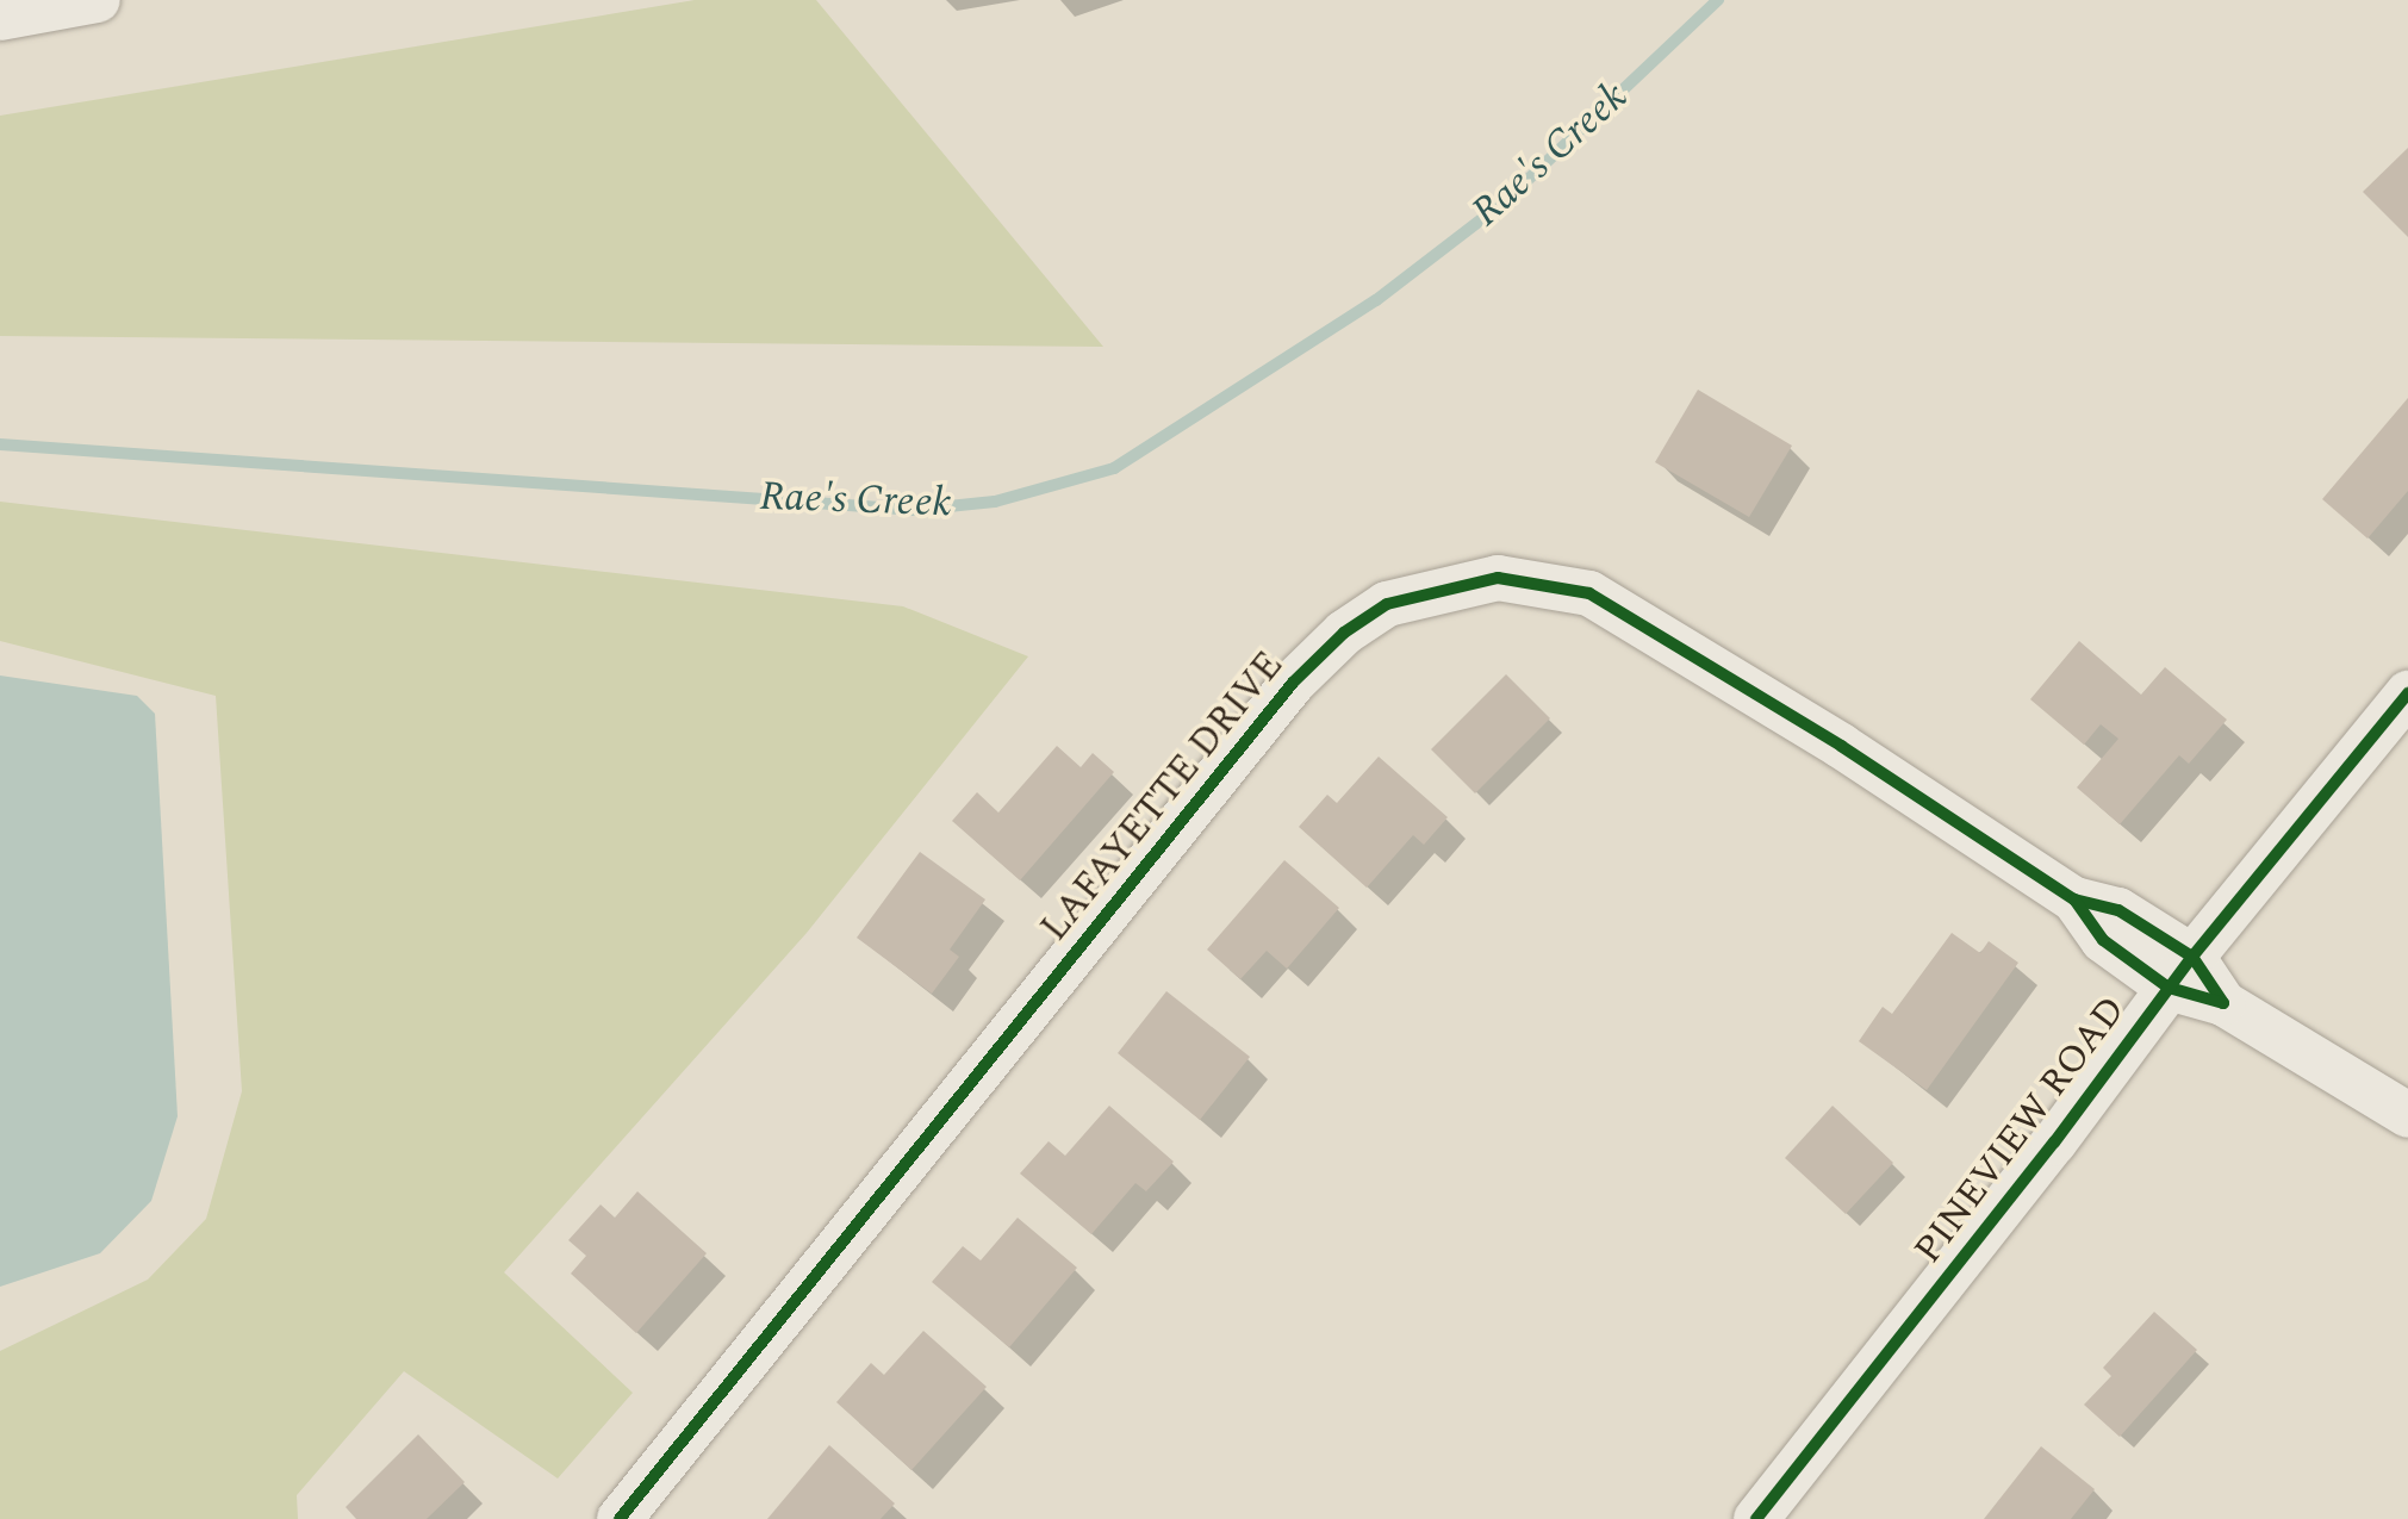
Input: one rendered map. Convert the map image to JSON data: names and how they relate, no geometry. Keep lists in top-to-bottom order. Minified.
{"streets":{"street":["LAFAYETTE DRIVE","PINEVIEW ROAD"]},"crossings":[["LAFAYETTE DRIVE","PINEVIEW ROAD"]],"water":["Rae's Creek"]}
